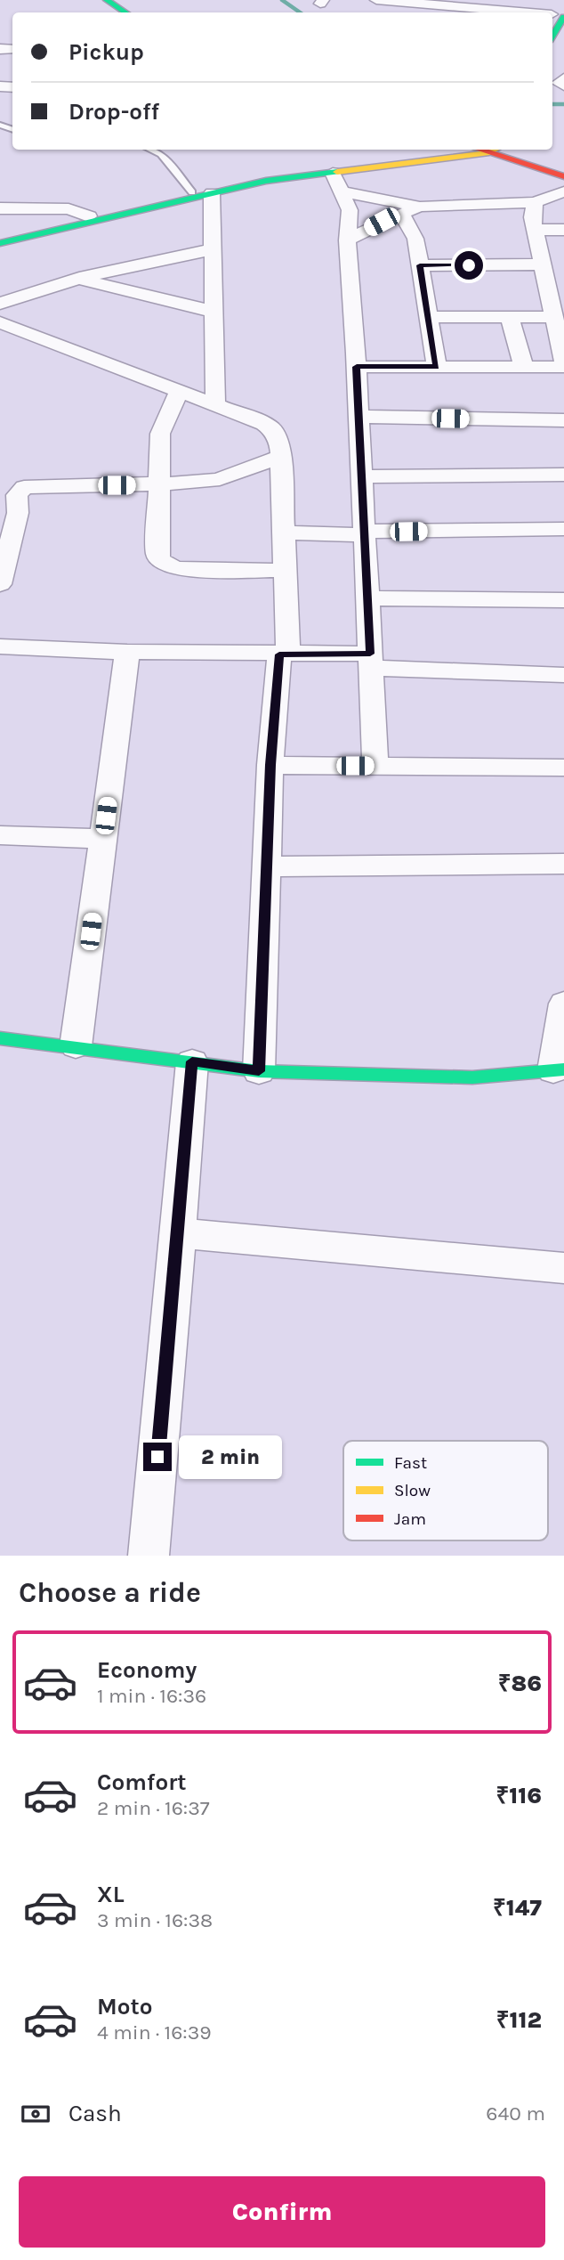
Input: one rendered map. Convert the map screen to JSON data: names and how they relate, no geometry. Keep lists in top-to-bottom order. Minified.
{"legend":["Fast","Slow","Jam"],"page":{"banner":["Pickup","Drop-off"],"bubble":"2 min","heading":"Choose a ride","list":[{"name":"Economy","note":"1 min · 16:36","value":"₹86"},{"name":"Comfort","note":"2 min · 16:37","value":"₹116"},{"name":"XL","note":"3 min · 16:38","value":"₹147"},{"name":"Moto","note":"4 min · 16:39","value":"₹112"}],"pay":["Cash","640 m"],"buttons":"Confirm"}}
